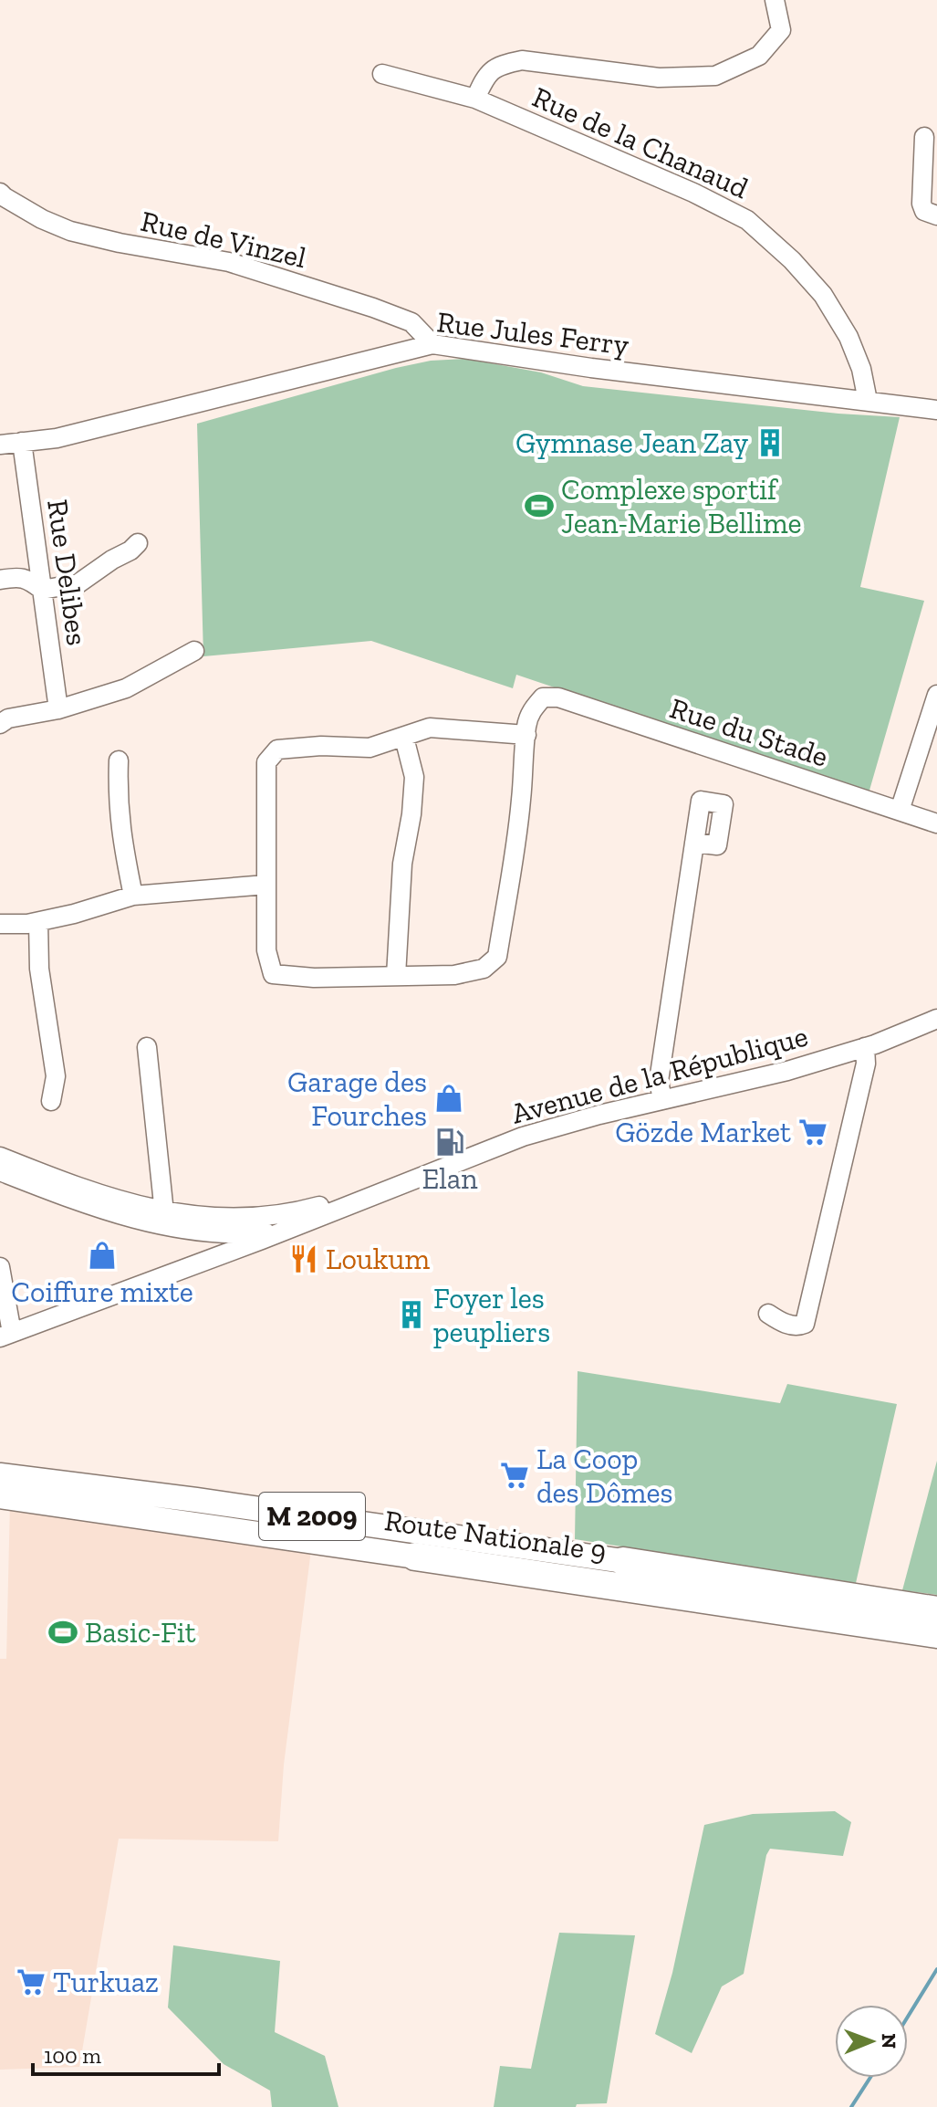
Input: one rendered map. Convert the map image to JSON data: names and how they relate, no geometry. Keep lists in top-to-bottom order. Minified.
{"streets":{"highway":["M 2009","Route Nationale 9"],"street":["Rue de la Chanaud","Rue de Vinzel","Rue Jules Ferry","Rue Delibes","Rue du Stade","Avenue de la République"]},"crossings":[["Rue de la Chanaud","Rue Jules Ferry"],["Rue de Vinzel","Rue Jules Ferry"],["Rue Jules Ferry","Rue Delibes"]],"places":{"building":["Gymnase Jean Zay","Foyer les peupliers"],"sports":["Complexe sportif Jean-Marie Bellime","Basic-Fit"],"shop":["Garage des Fourches","Coiffure mixte"],"supermarket":["Gözde Market","La Coop des Dômes","Turkuaz"],"fuel station":["Elan"],"restaurant":["Loukum"]},"scale_bar":"100 m","north":"right"}
